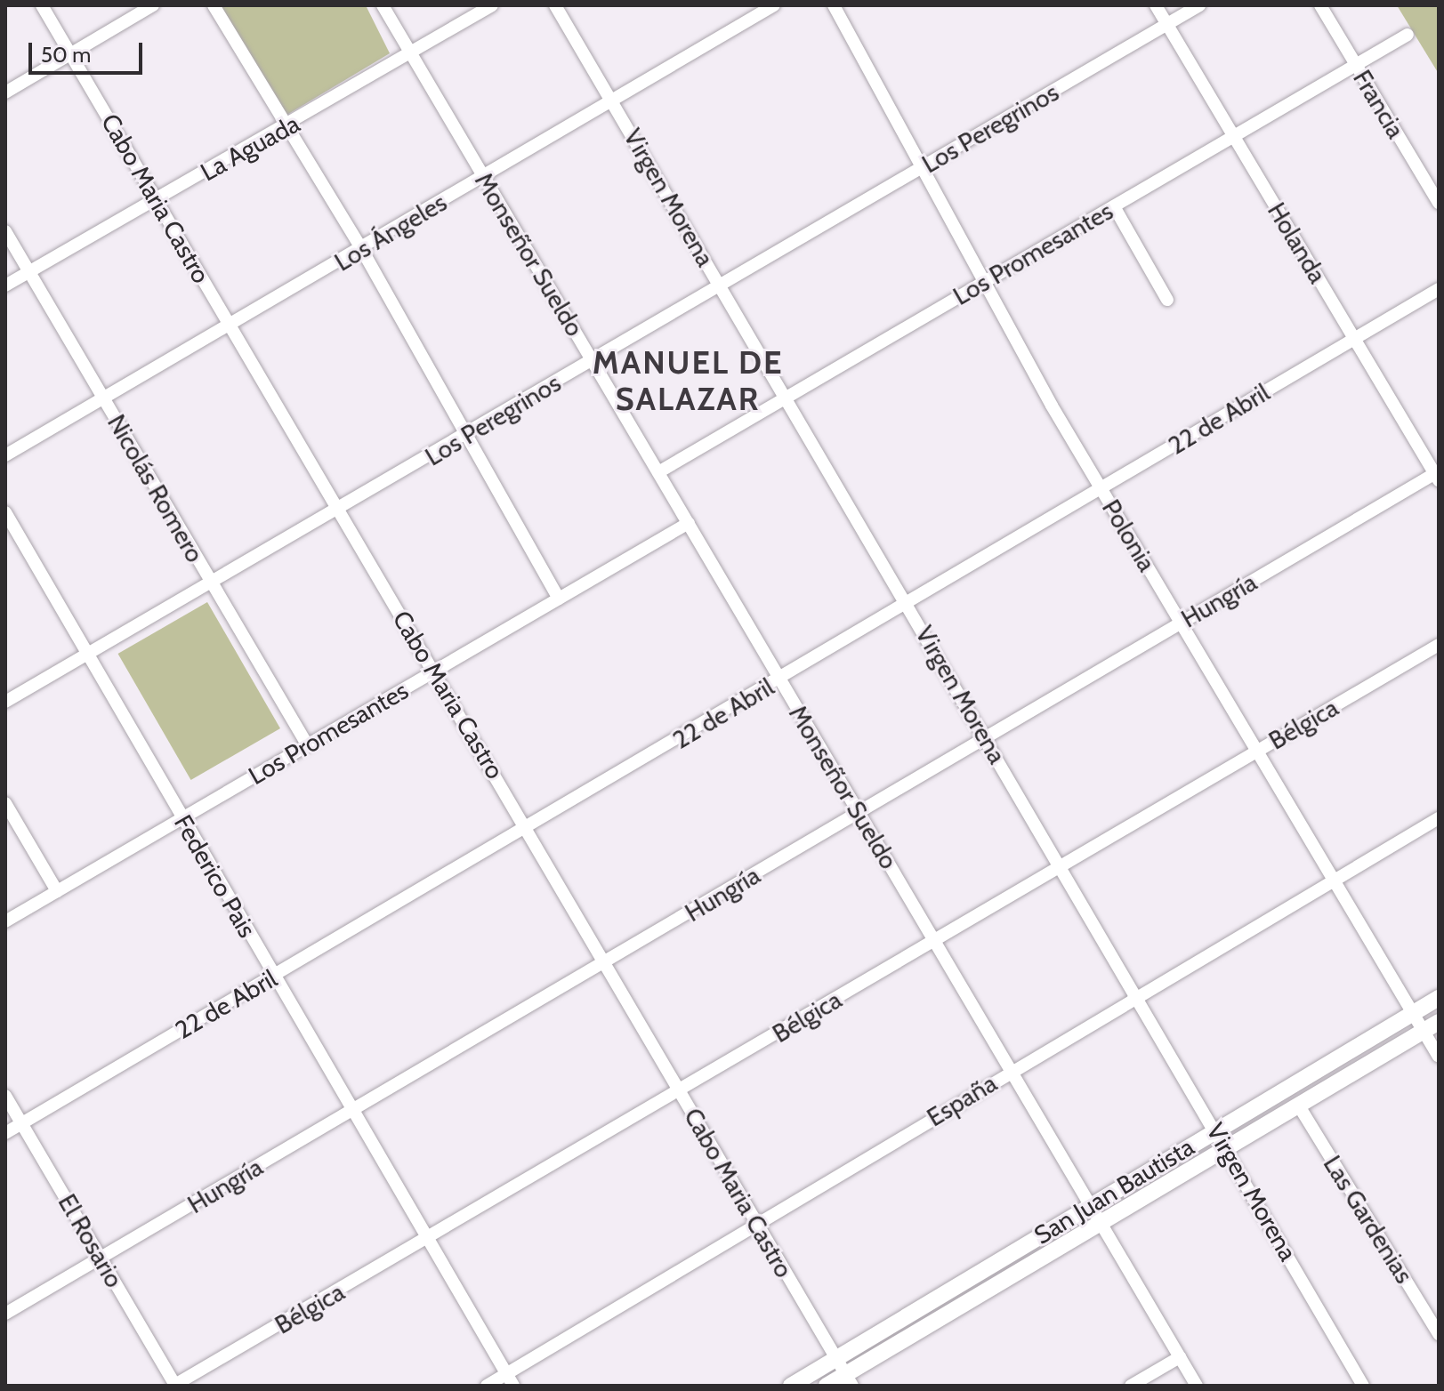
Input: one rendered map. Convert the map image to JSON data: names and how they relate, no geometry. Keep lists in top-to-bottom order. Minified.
{"streets":{"street":["Francia","Los Peregrinos","La Aguada","Virgen Morena","Cabo Maria Castro","Los Ángeles","Holanda","Los Promesantes","Monseñor Sueldo","22 de Abril","Nicolás Romero","Polonia","Hungría","Bélgica","Federico Pais","España","San Juan Bautista","Las Gardenias","El Rosario"]},"crossings":[["Francia","Los Promesantes"],["Los Peregrinos","Virgen Morena"],["Los Peregrinos","Cabo Maria Castro"],["Los Peregrinos","Holanda"],["Los Peregrinos","Monseñor Sueldo"],["Los Peregrinos","Nicolás Romero"],["Los Peregrinos","Polonia"],["Los Peregrinos","Federico Pais"],["La Aguada","Cabo Maria Castro"],["La Aguada","Monseñor Sueldo"],["La Aguada","Nicolás Romero"],["Virgen Morena","Los Ángeles"],["Virgen Morena","Los Promesantes"],["Virgen Morena","22 de Abril"],["Virgen Morena","Hungría"],["Virgen Morena","Bélgica"],["Virgen Morena","España"],["Virgen Morena","San Juan Bautista"],["Cabo Maria Castro","Los Ángeles"],["Cabo Maria Castro","Los Promesantes"],["Cabo Maria Castro","22 de Abril"],["Cabo Maria Castro","Hungría"],["Cabo Maria Castro","Bélgica"],["Cabo Maria Castro","España"],["Cabo Maria Castro","San Juan Bautista"],["Los Ángeles","Monseñor Sueldo"],["Los Ángeles","Nicolás Romero"],["Holanda","Los Promesantes"],["Holanda","22 de Abril"],["Holanda","Hungría"],["Los Promesantes","Monseñor Sueldo"],["Los Promesantes","Nicolás Romero"],["Los Promesantes","Polonia"],["Los Promesantes","Federico Pais"],["Monseñor Sueldo","22 de Abril"],["Monseñor Sueldo","Hungría"],["Monseñor Sueldo","Bélgica"],["Monseñor Sueldo","España"],["Monseñor Sueldo","San Juan Bautista"],["22 de Abril","Polonia"],["22 de Abril","Federico Pais"],["22 de Abril","El Rosario"],["Polonia","Hungría"],["Polonia","Bélgica"],["Polonia","España"],["Polonia","San Juan Bautista"],["Hungría","Federico Pais"],["Hungría","El Rosario"],["Bélgica","Federico Pais"],["Bélgica","El Rosario"],["Federico Pais","España"],["San Juan Bautista","Las Gardenias"]],"districts":["MANUEL DE SALAZAR"],"scale_bar":"50 m"}
